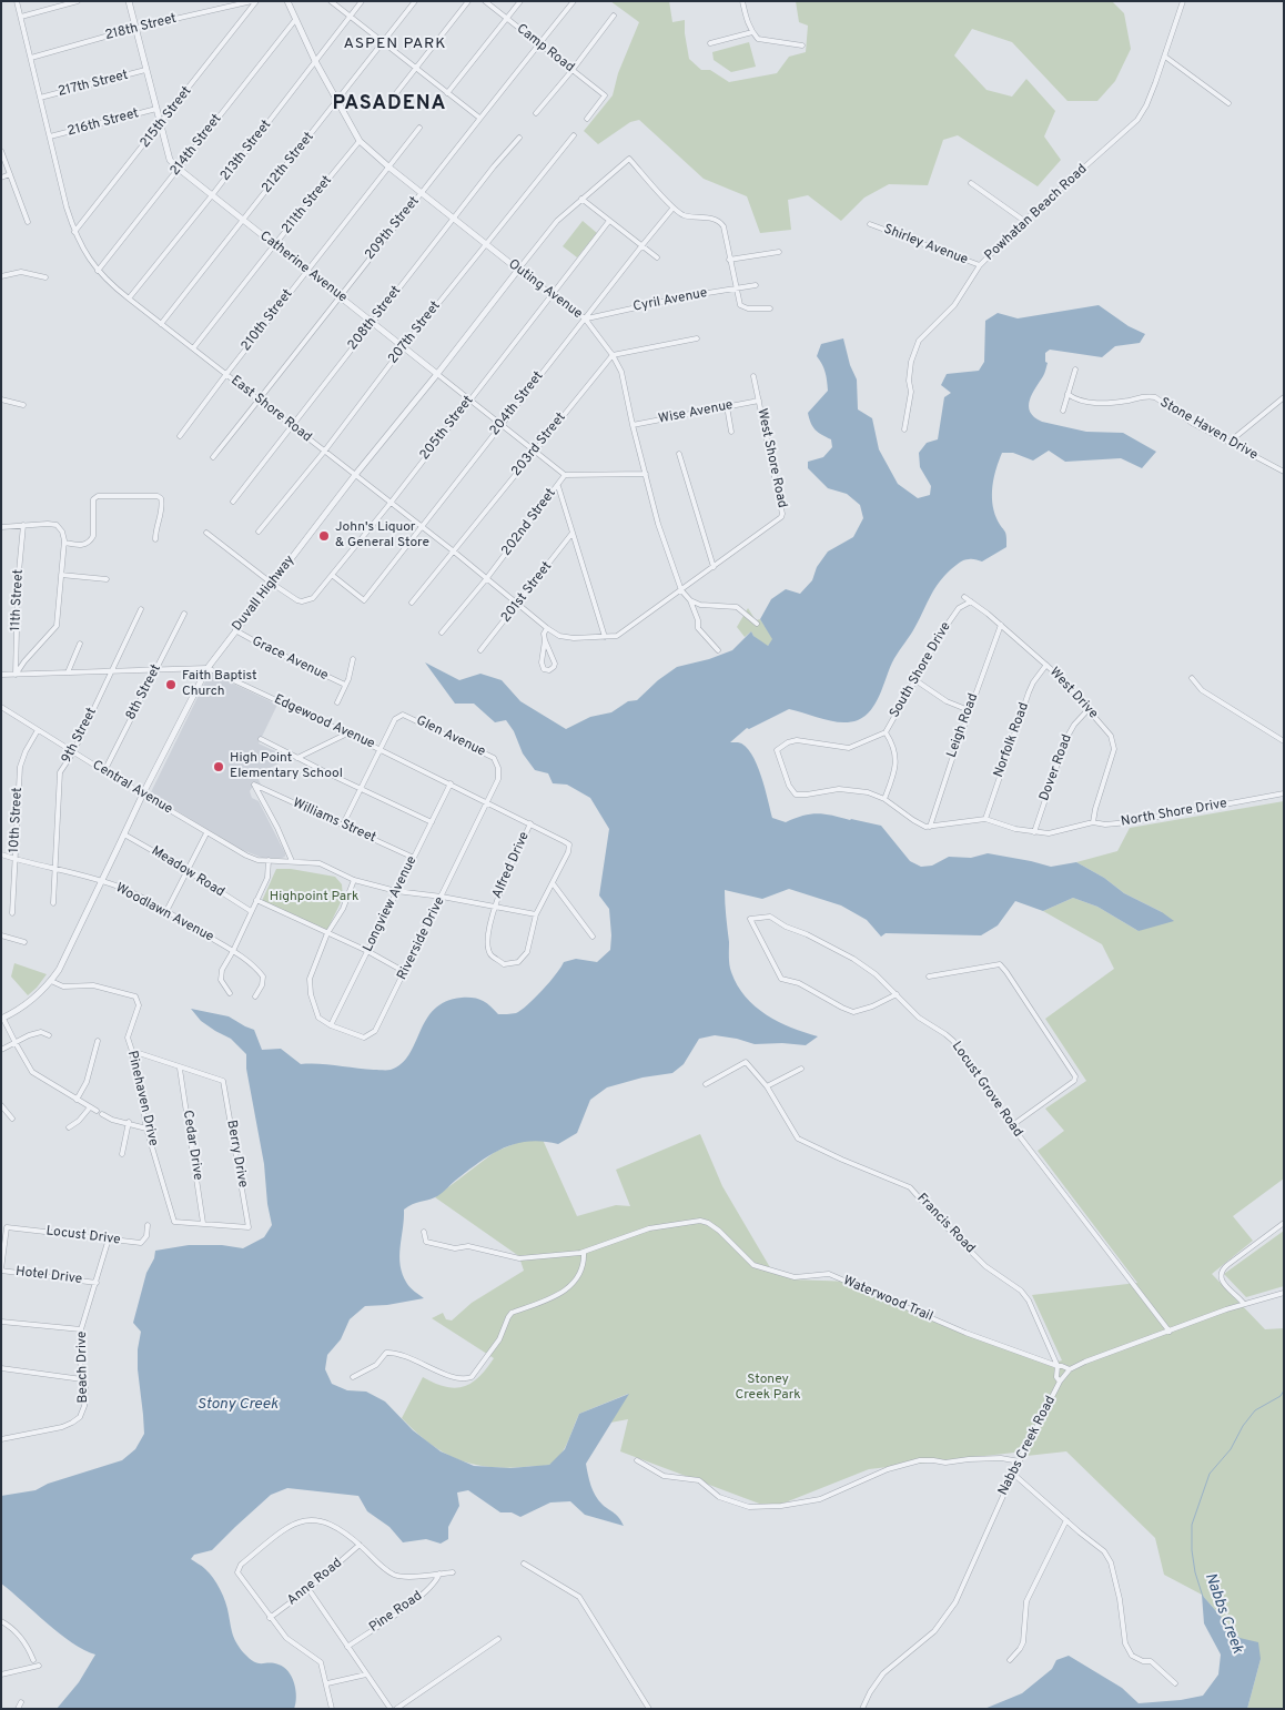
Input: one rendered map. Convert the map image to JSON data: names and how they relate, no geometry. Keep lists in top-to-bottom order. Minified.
{"streets":{"street":["218th Street","Camp Road","217th Street","215th Street","216th Street","214th Street","213th Street","212th Street","211th Street","Powhatan Beach Road","209th Street","Shirley Avenue","Catherine Avenue","Outing Avenue","Cyril Avenue","208th Street","210th Street","207th Street","204th Street","East Shore Road","Wise Avenue","205th Street","Stone Haven Drive","203rd Street","West Shore Road","202nd Street","201st Street","Duvall Highway","11th Street","Grace Avenue","South Shore Drive","8th Street","West Drive","Edgewood Avenue","Leigh Road","9th Street","Glen Avenue","Norfolk Road","Dover Road","Central Avenue","North Shore Drive","10th Street","Williams Street","Alfred Drive","Meadow Road","Longview Avenue","Woodlawn Avenue","Riverside Drive","Locust Grove Road","Pinehaven Drive","Cedar Drive","Berry Drive","Francis Road","Locust Drive","Hotel Drive","Waterwood Trail","Beach Drive","Nabbs Creek Road","Anne Road","Pine Road"]},"crossings":[["218th Street","Catherine Avenue"],["218th Street","East Shore Road"],["Camp Road","209th Street"],["217th Street","Catherine Avenue"],["217th Street","East Shore Road"],["215th Street","Catherine Avenue"],["215th Street","East Shore Road"],["216th Street","Catherine Avenue"],["216th Street","East Shore Road"],["214th Street","Catherine Avenue"],["214th Street","Outing Avenue"],["214th Street","East Shore Road"],["213th Street","Catherine Avenue"],["213th Street","Outing Avenue"],["213th Street","East Shore Road"],["212th Street","Catherine Avenue"],["212th Street","Outing Avenue"],["212th Street","East Shore Road"],["211th Street","Catherine Avenue"],["211th Street","Outing Avenue"],["211th Street","East Shore Road"],["Powhatan Beach Road","Shirley Avenue"],["209th Street","Catherine Avenue"],["209th Street","Outing Avenue"],["209th Street","East Shore Road"],["Catherine Avenue","208th Street"],["Catherine Avenue","210th Street"],["Catherine Avenue","207th Street"],["Catherine Avenue","204th Street"],["Catherine Avenue","205th Street"],["Catherine Avenue","203rd Street"],["Catherine Avenue","202nd Street"],["Catherine Avenue","Duvall Highway"],["Outing Avenue","Cyril Avenue"],["Outing Avenue","208th Street"],["Outing Avenue","210th Street"],["Outing Avenue","207th Street"],["Outing Avenue","204th Street"],["Outing Avenue","East Shore Road"],["Outing Avenue","Wise Avenue"],["Outing Avenue","205th Street"],["Outing Avenue","203rd Street"],["Outing Avenue","West Shore Road"],["Outing Avenue","202nd Street"],["Outing Avenue","Duvall Highway"],["Cyril Avenue","204th Street"],["208th Street","East Shore Road"],["210th Street","East Shore Road"],["207th Street","East Shore Road"],["204th Street","East Shore Road"],["204th Street","205th Street"],["East Shore Road","205th Street"],["East Shore Road","203rd Street"],["East Shore Road","West Shore Road"],["East Shore Road","202nd Street"],["East Shore Road","201st Street"],["East Shore Road","Duvall Highway"],["Wise Avenue","West Shore Road"],["205th Street","Duvall Highway"],["Duvall Highway","Grace Avenue"],["Duvall Highway","Edgewood Avenue"],["Duvall Highway","Central Avenue"],["Duvall Highway","Meadow Road"],["Duvall Highway","Woodlawn Avenue"],["Duvall Highway","Pinehaven Drive"],["11th Street","Edgewood Avenue"],["South Shore Drive","West Drive"],["8th Street","Edgewood Avenue"],["8th Street","Central Avenue"],["West Drive","Leigh Road"],["West Drive","Norfolk Road"],["West Drive","Dover Road"],["West Drive","North Shore Drive"],["Edgewood Avenue","9th Street"],["Edgewood Avenue","Glen Avenue"],["Edgewood Avenue","Alfred Drive"],["Edgewood Avenue","Longview Avenue"],["Edgewood Avenue","Riverside Drive"],["Leigh Road","North Shore Drive"],["9th Street","Central Avenue"],["9th Street","Woodlawn Avenue"],["Glen Avenue","Riverside Drive"],["Norfolk Road","North Shore Drive"],["Dover Road","North Shore Drive"],["Central Avenue","10th Street"],["Central Avenue","Williams Street"],["Central Avenue","Alfred Drive"],["Central Avenue","Longview Avenue"],["Central Avenue","Riverside Drive"],["10th Street","Woodlawn Avenue"],["Williams Street","Longview Avenue"],["Longview Avenue","Riverside Drive"],["Locust Grove Road","Nabbs Creek Road"],["Pinehaven Drive","Cedar Drive"],["Pinehaven Drive","Berry Drive"],["Cedar Drive","Berry Drive"],["Francis Road","Waterwood Trail"],["Locust Drive","Hotel Drive"],["Locust Drive","Beach Drive"],["Hotel Drive","Beach Drive"]],"districts":["ASPEN PARK","PASADENA"],"water":["Stony Creek","Nabbs Creek"],"parks":["Highpoint Park","Stoney Creek Park"],"places":["John's Liquor & General Store","Faith Baptist Church","High Point Elementary School"]}
